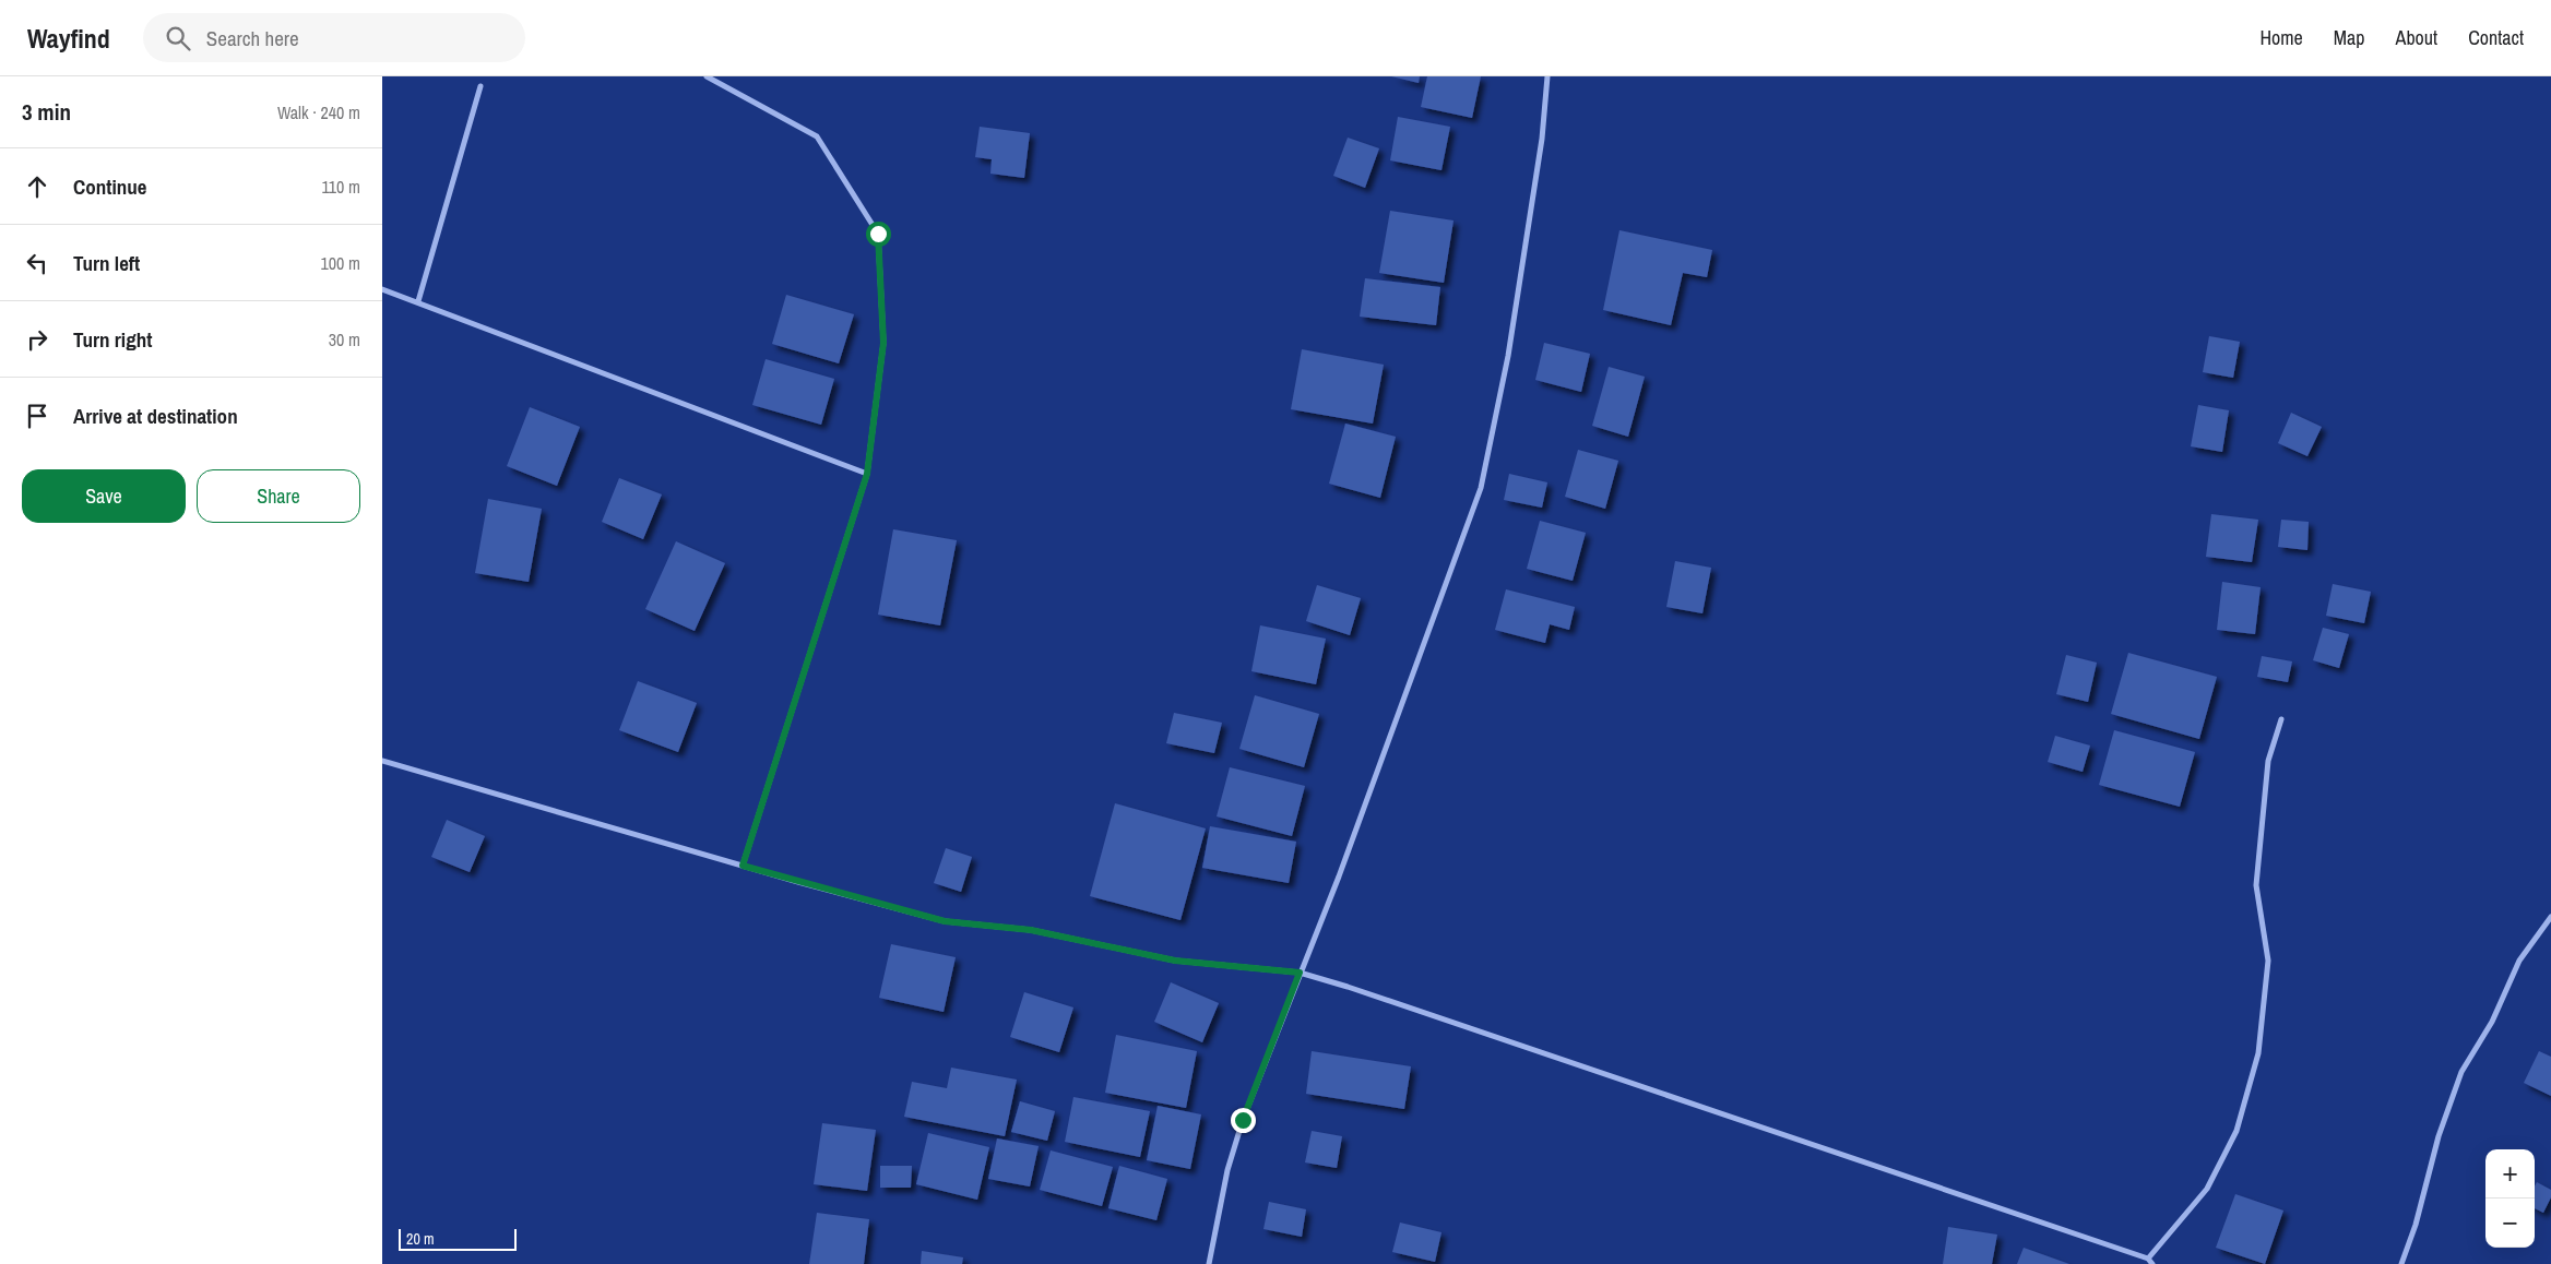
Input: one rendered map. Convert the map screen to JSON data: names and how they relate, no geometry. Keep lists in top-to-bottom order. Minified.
{"scale_bar":"20 m","page":{"header":"Wayfind","search":"Search here","nav":["Home","Map","About","Contact"],"heading":["3 min","Walk · 240 m"],"list":[["Continue","110 m"],["Turn left","100 m"],["Turn right","30 m"],"Arrive at destination"],"buttons":["Save","Share"],"map_buttons":["+","−"],"scale":"20 m"}}
